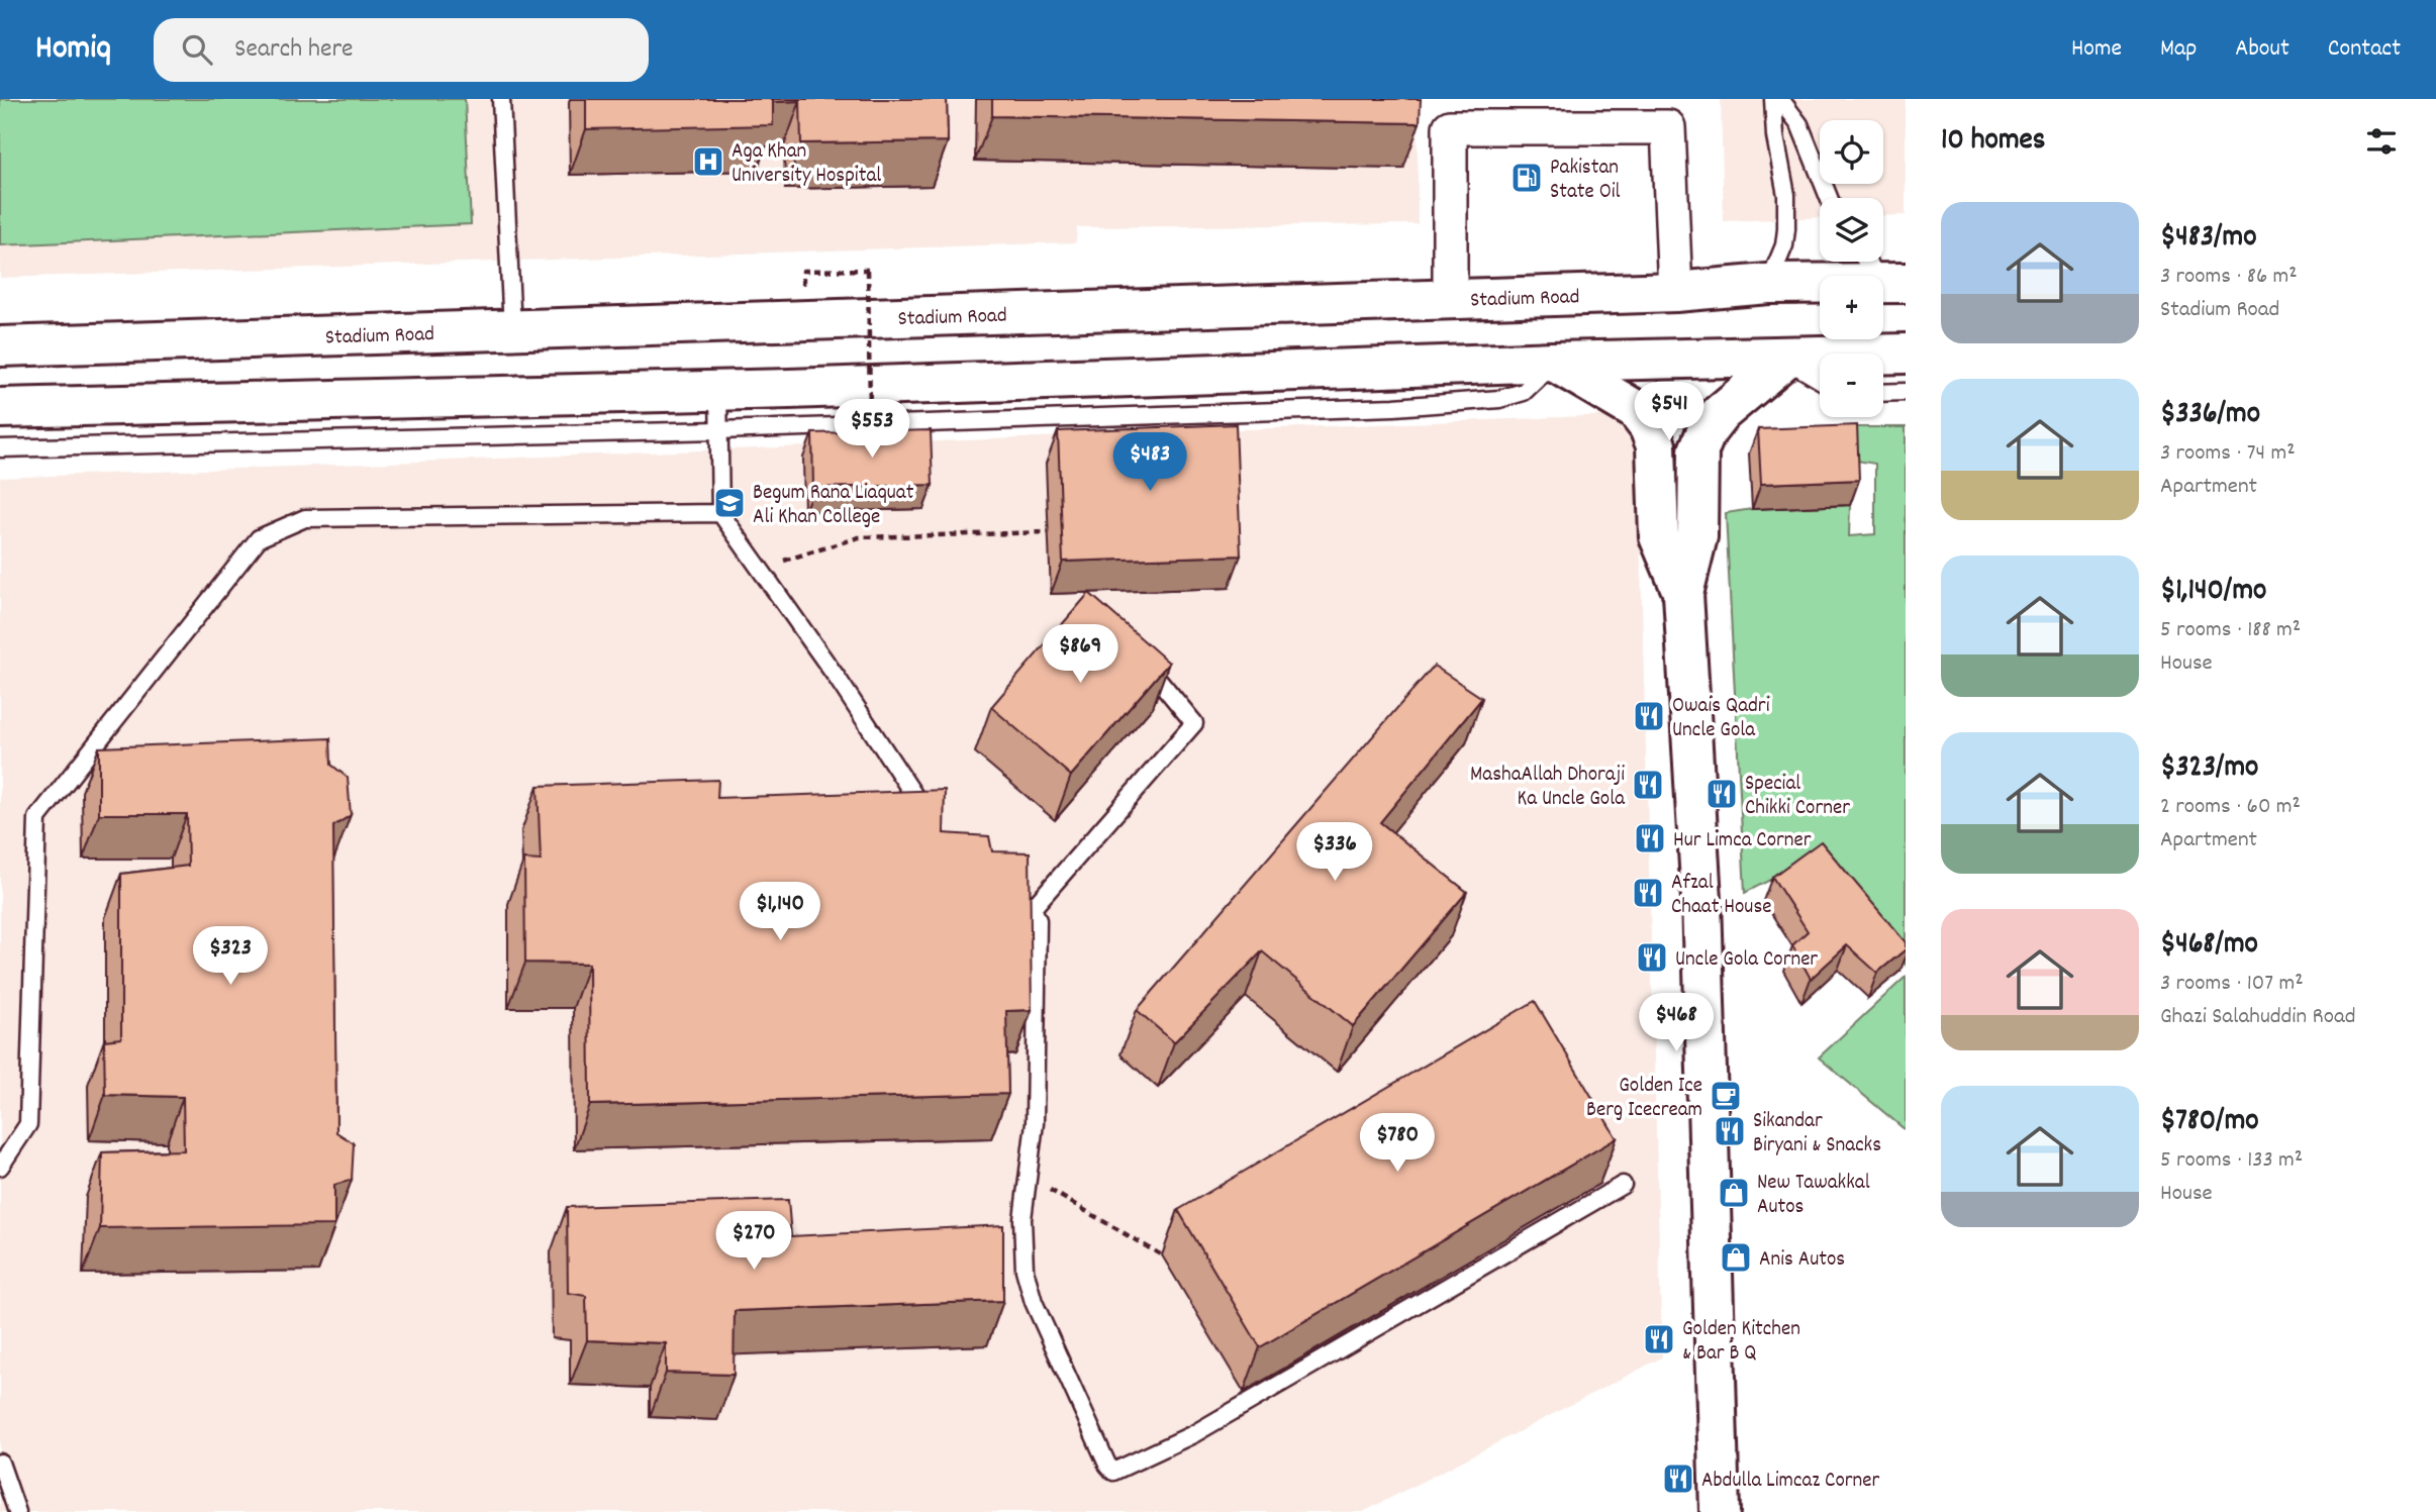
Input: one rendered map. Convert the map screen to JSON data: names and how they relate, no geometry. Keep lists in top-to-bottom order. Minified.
{"streets":{"main road":["Stadium Road"]},"places":{"hospital":["Aga Khan University Hospital"],"fuel station":["Pakistan State Oil"],"school or university":["Begum Rana Liaquat Ali Khan College"],"restaurant":["Owais Qadri Uncle Gola","MashaAllah Dhoraji Ka Uncle Gola","Special Chikki Corner","Hur Limca Corner","Afzal Chaat House","Uncle Gola Corner","Sikandar Biryani & Snacks","Golden Kitchen & Bar B Q","Abdulla Limcaz Corner"],"cafe":["Golden Ice Berg Icecream"],"shop":["New Tawakkal Autos","Anis Autos"]},"page":{"header":"Homiq","search":"Search here","nav":["Home","Map","About","Contact"],"heading":"10 homes","map_buttons":["+","−"],"list":[{"name":"$483/mo","note":"3 rooms · 86 m² · Stadium Road"},{"name":"$336/mo","note":"3 rooms · 74 m² · Apartment"},{"name":"$1,140/mo","note":"5 rooms · 188 m² · House"},{"name":"$323/mo","note":"2 rooms · 60 m² · Apartment"},{"name":"$468/mo","note":"3 rooms · 107 m² · Ghazi Salahuddin Road"},{"name":"$780/mo","note":"5 rooms · 133 m² · House"}],"price":["$541","$553","$483","$869","$336","$1,140","$323","$468","$780","$270"]}}
